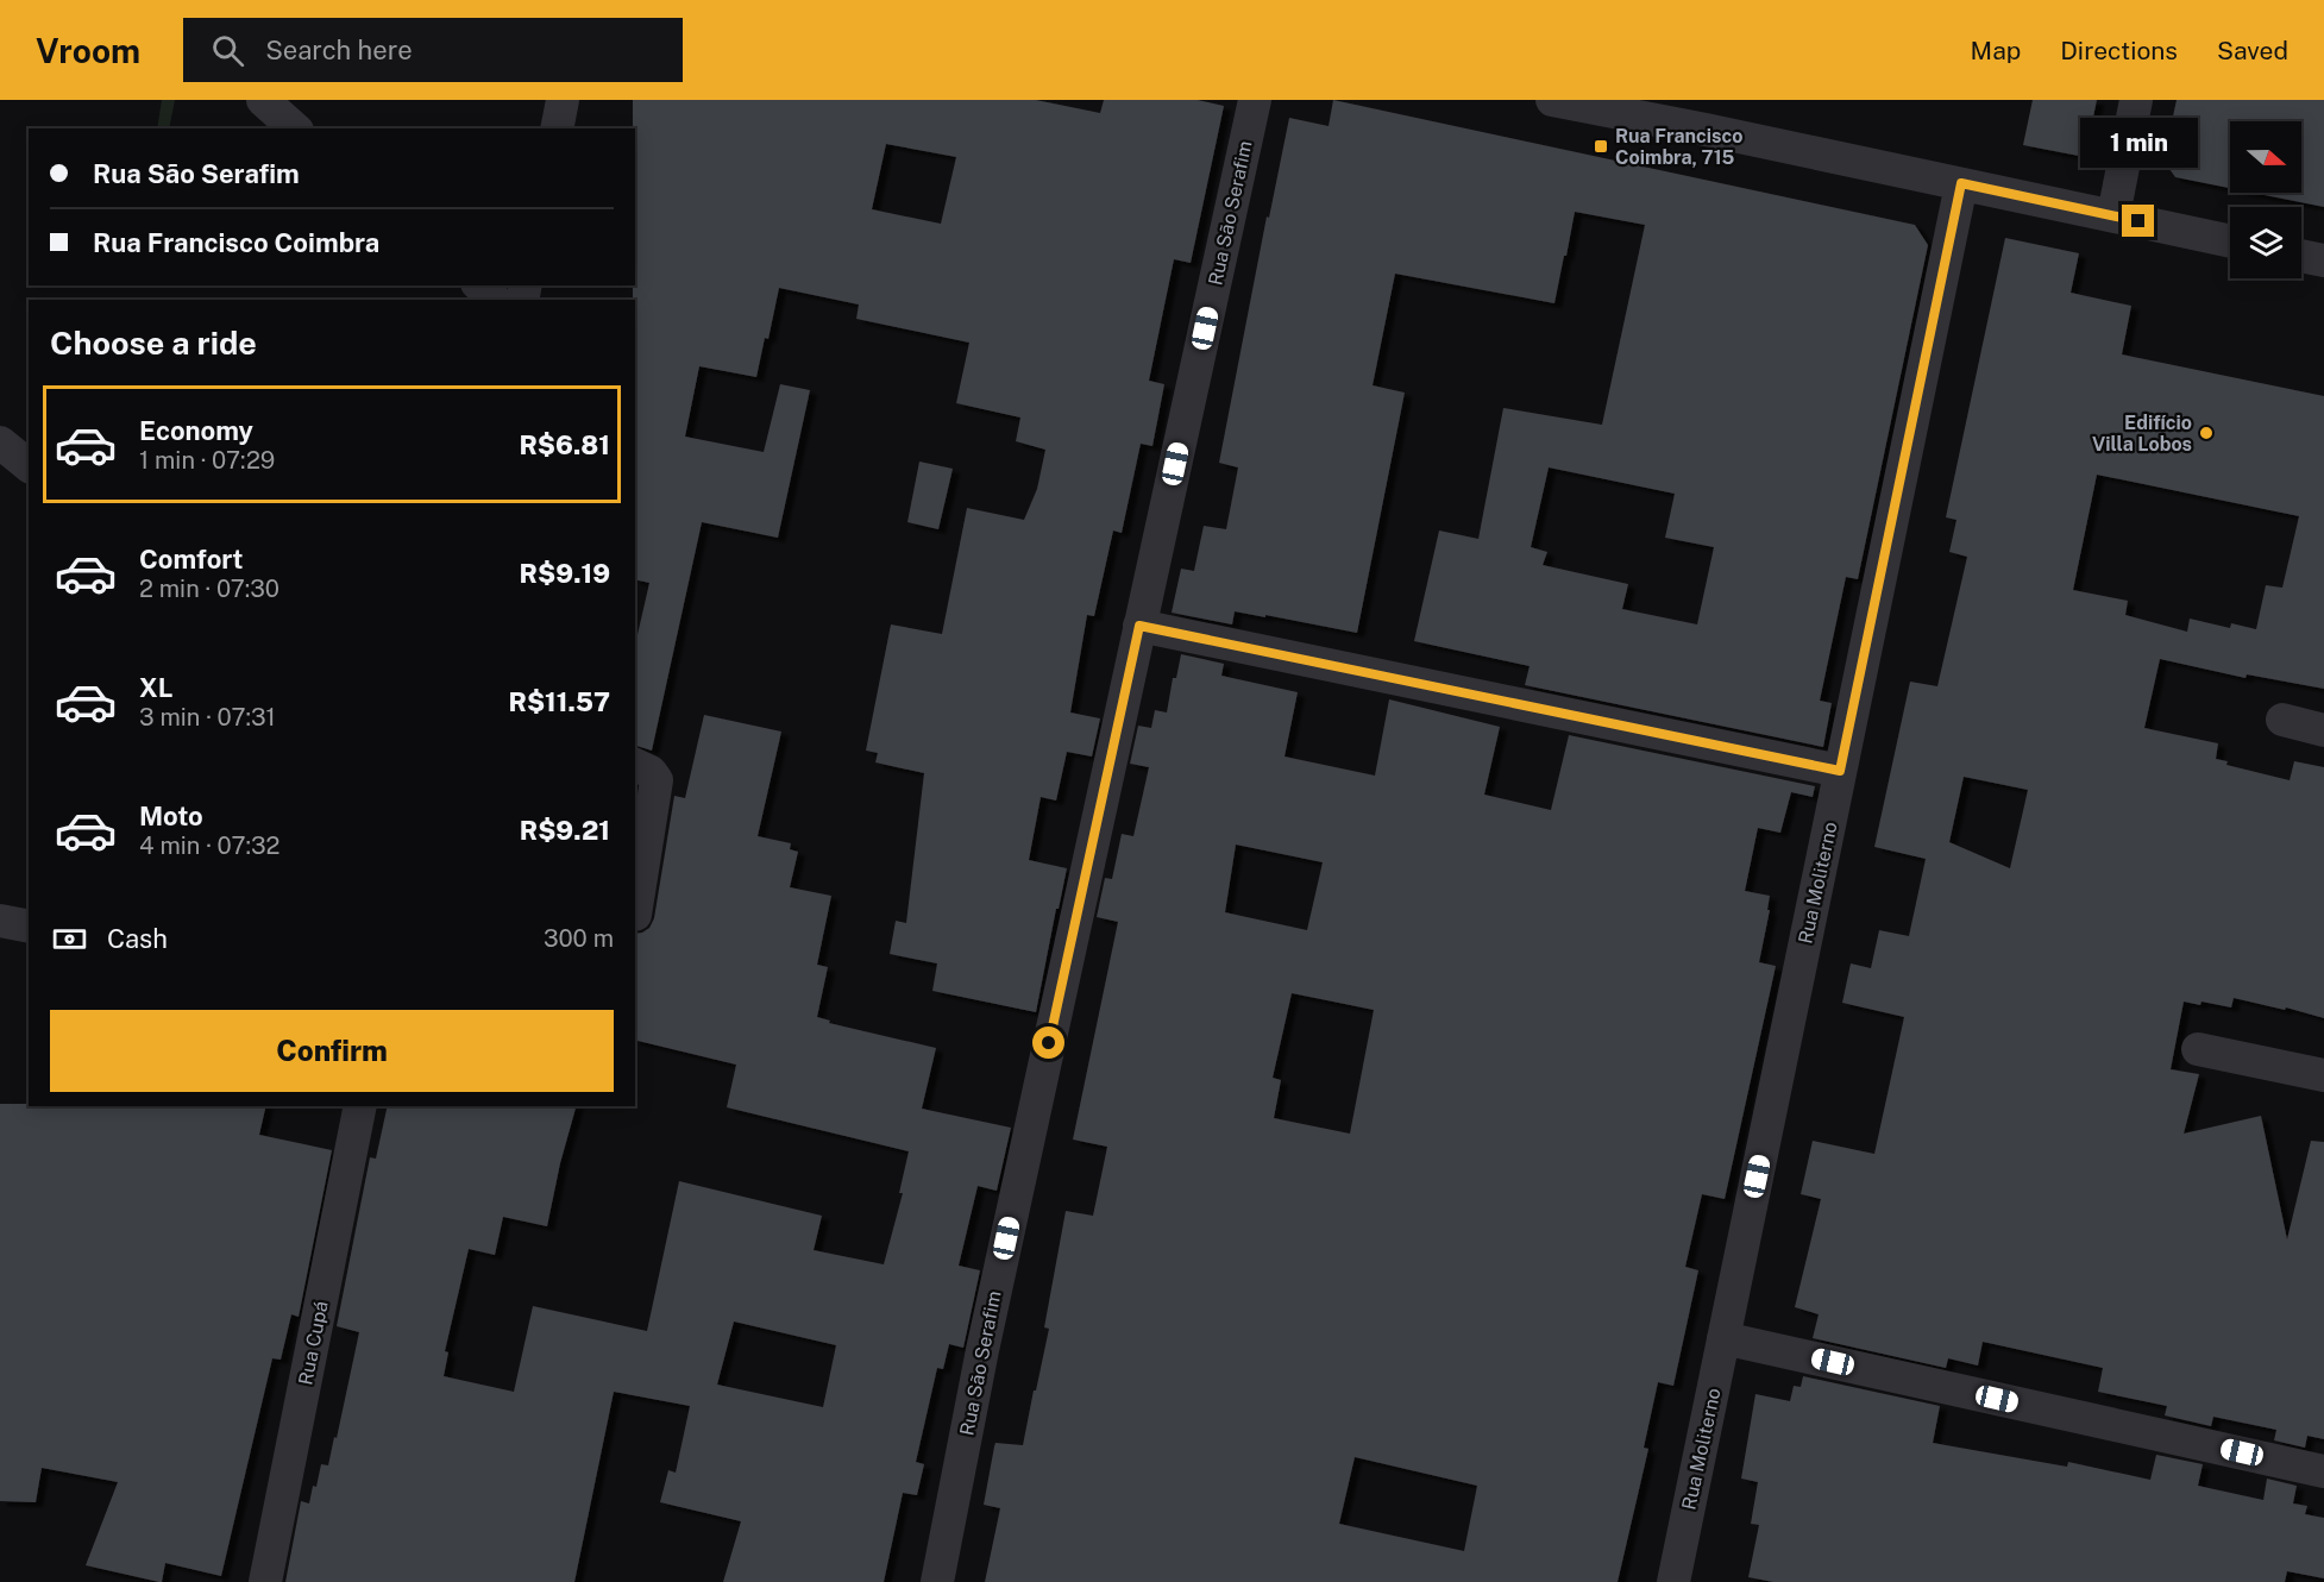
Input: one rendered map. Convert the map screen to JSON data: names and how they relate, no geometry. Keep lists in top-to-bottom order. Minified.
{"streets":{"street":["Rua São Serafim","Rua Moliterno","Rua Cupá"]},"places":{"transit":["Rua Francisco Coimbra, 715"],"other":["Edifício Villa Lobos"]},"north":"right","page":{"header":"Vroom","search":"Search here","nav":["Map","Directions","Saved"],"bubble":"1 min","banner":["Rua São Serafim","Rua Francisco Coimbra"],"heading":"Choose a ride","list":[{"name":"Economy","note":"1 min · 07:29","value":"R$6.81"},{"name":"Comfort","note":"2 min · 07:30","value":"R$9.19"},{"name":"XL","note":"3 min · 07:31","value":"R$11.57"},{"name":"Moto","note":"4 min · 07:32","value":"R$9.21"}],"pay":["Cash","300 m"],"buttons":"Confirm"}}
